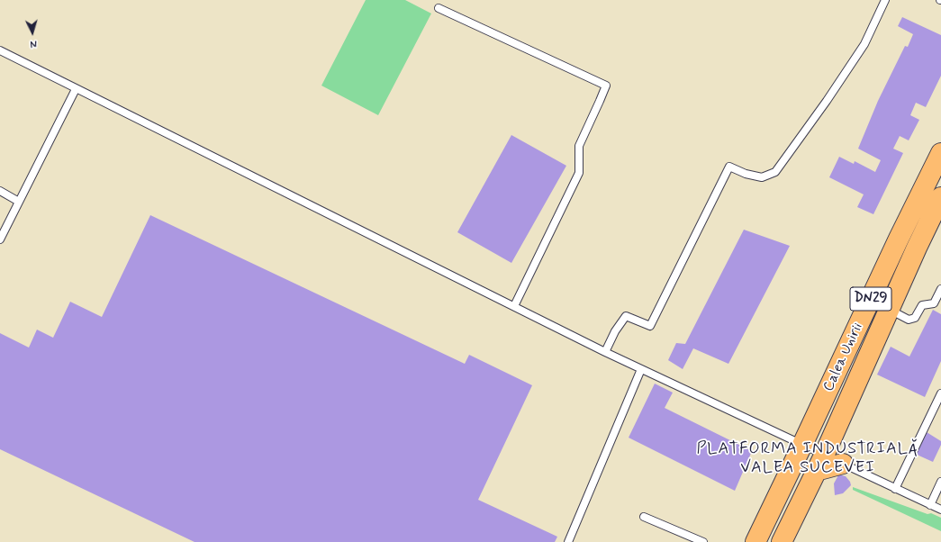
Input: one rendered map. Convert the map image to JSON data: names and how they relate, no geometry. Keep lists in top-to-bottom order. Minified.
{"streets":{"main road":["DN29","Calea Unirii"]},"districts":["PLATFORMA INDUSTRIALĂ VALEA SUCEVEI"],"north":"bottom"}
